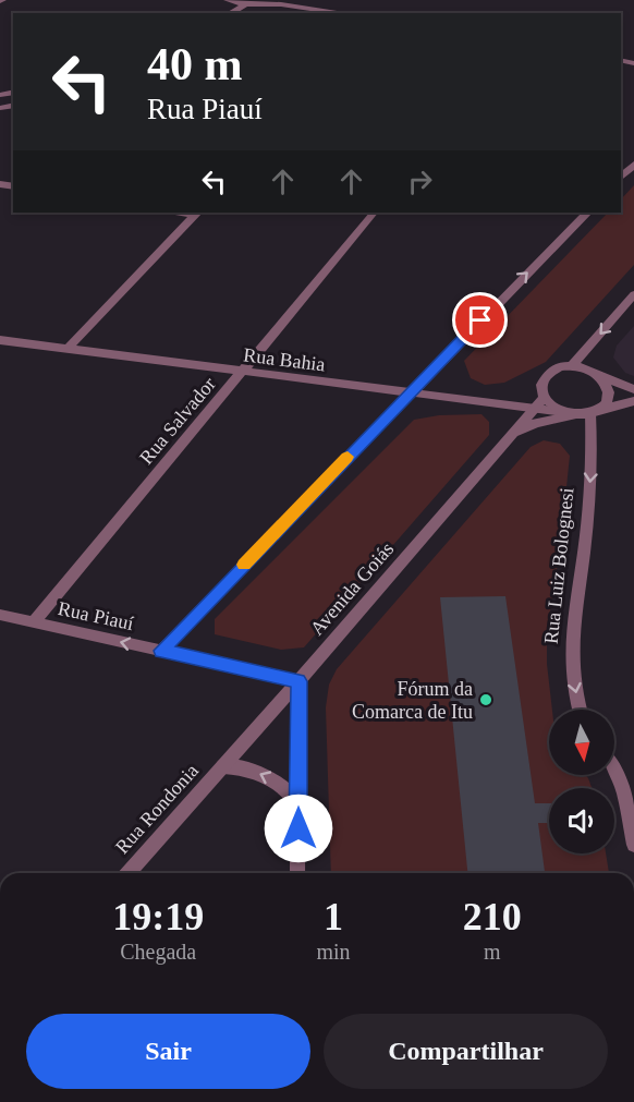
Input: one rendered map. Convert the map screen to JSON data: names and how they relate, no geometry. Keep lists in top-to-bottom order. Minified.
{"streets":{"street":["Rua Bahia","Rua Salvador","Rua Luiz Bolognesi","Avenida Goiás","Rua Piauí","Rua Rondonia"]},"crossings":[["Rua Bahia","Rua Salvador"],["Rua Bahia","Rua Luiz Bolognesi"],["Rua Bahia","Avenida Goiás"],["Rua Salvador","Rua Piauí"],["Rua Luiz Bolognesi","Avenida Goiás"],["Avenida Goiás","Rua Piauí"],["Avenida Goiás","Rua Rondonia"]],"one_way":["Rua Luiz Bolognesi","Rua Piauí"],"places":["Fórum da Comarca de Itu"],"north":"bottom","page":{"turn":["40 m","Rua Piauí"],"eta":["19:19","Chegada","1","min","210","m"],"buttons":["Sair","Compartilhar"]}}
